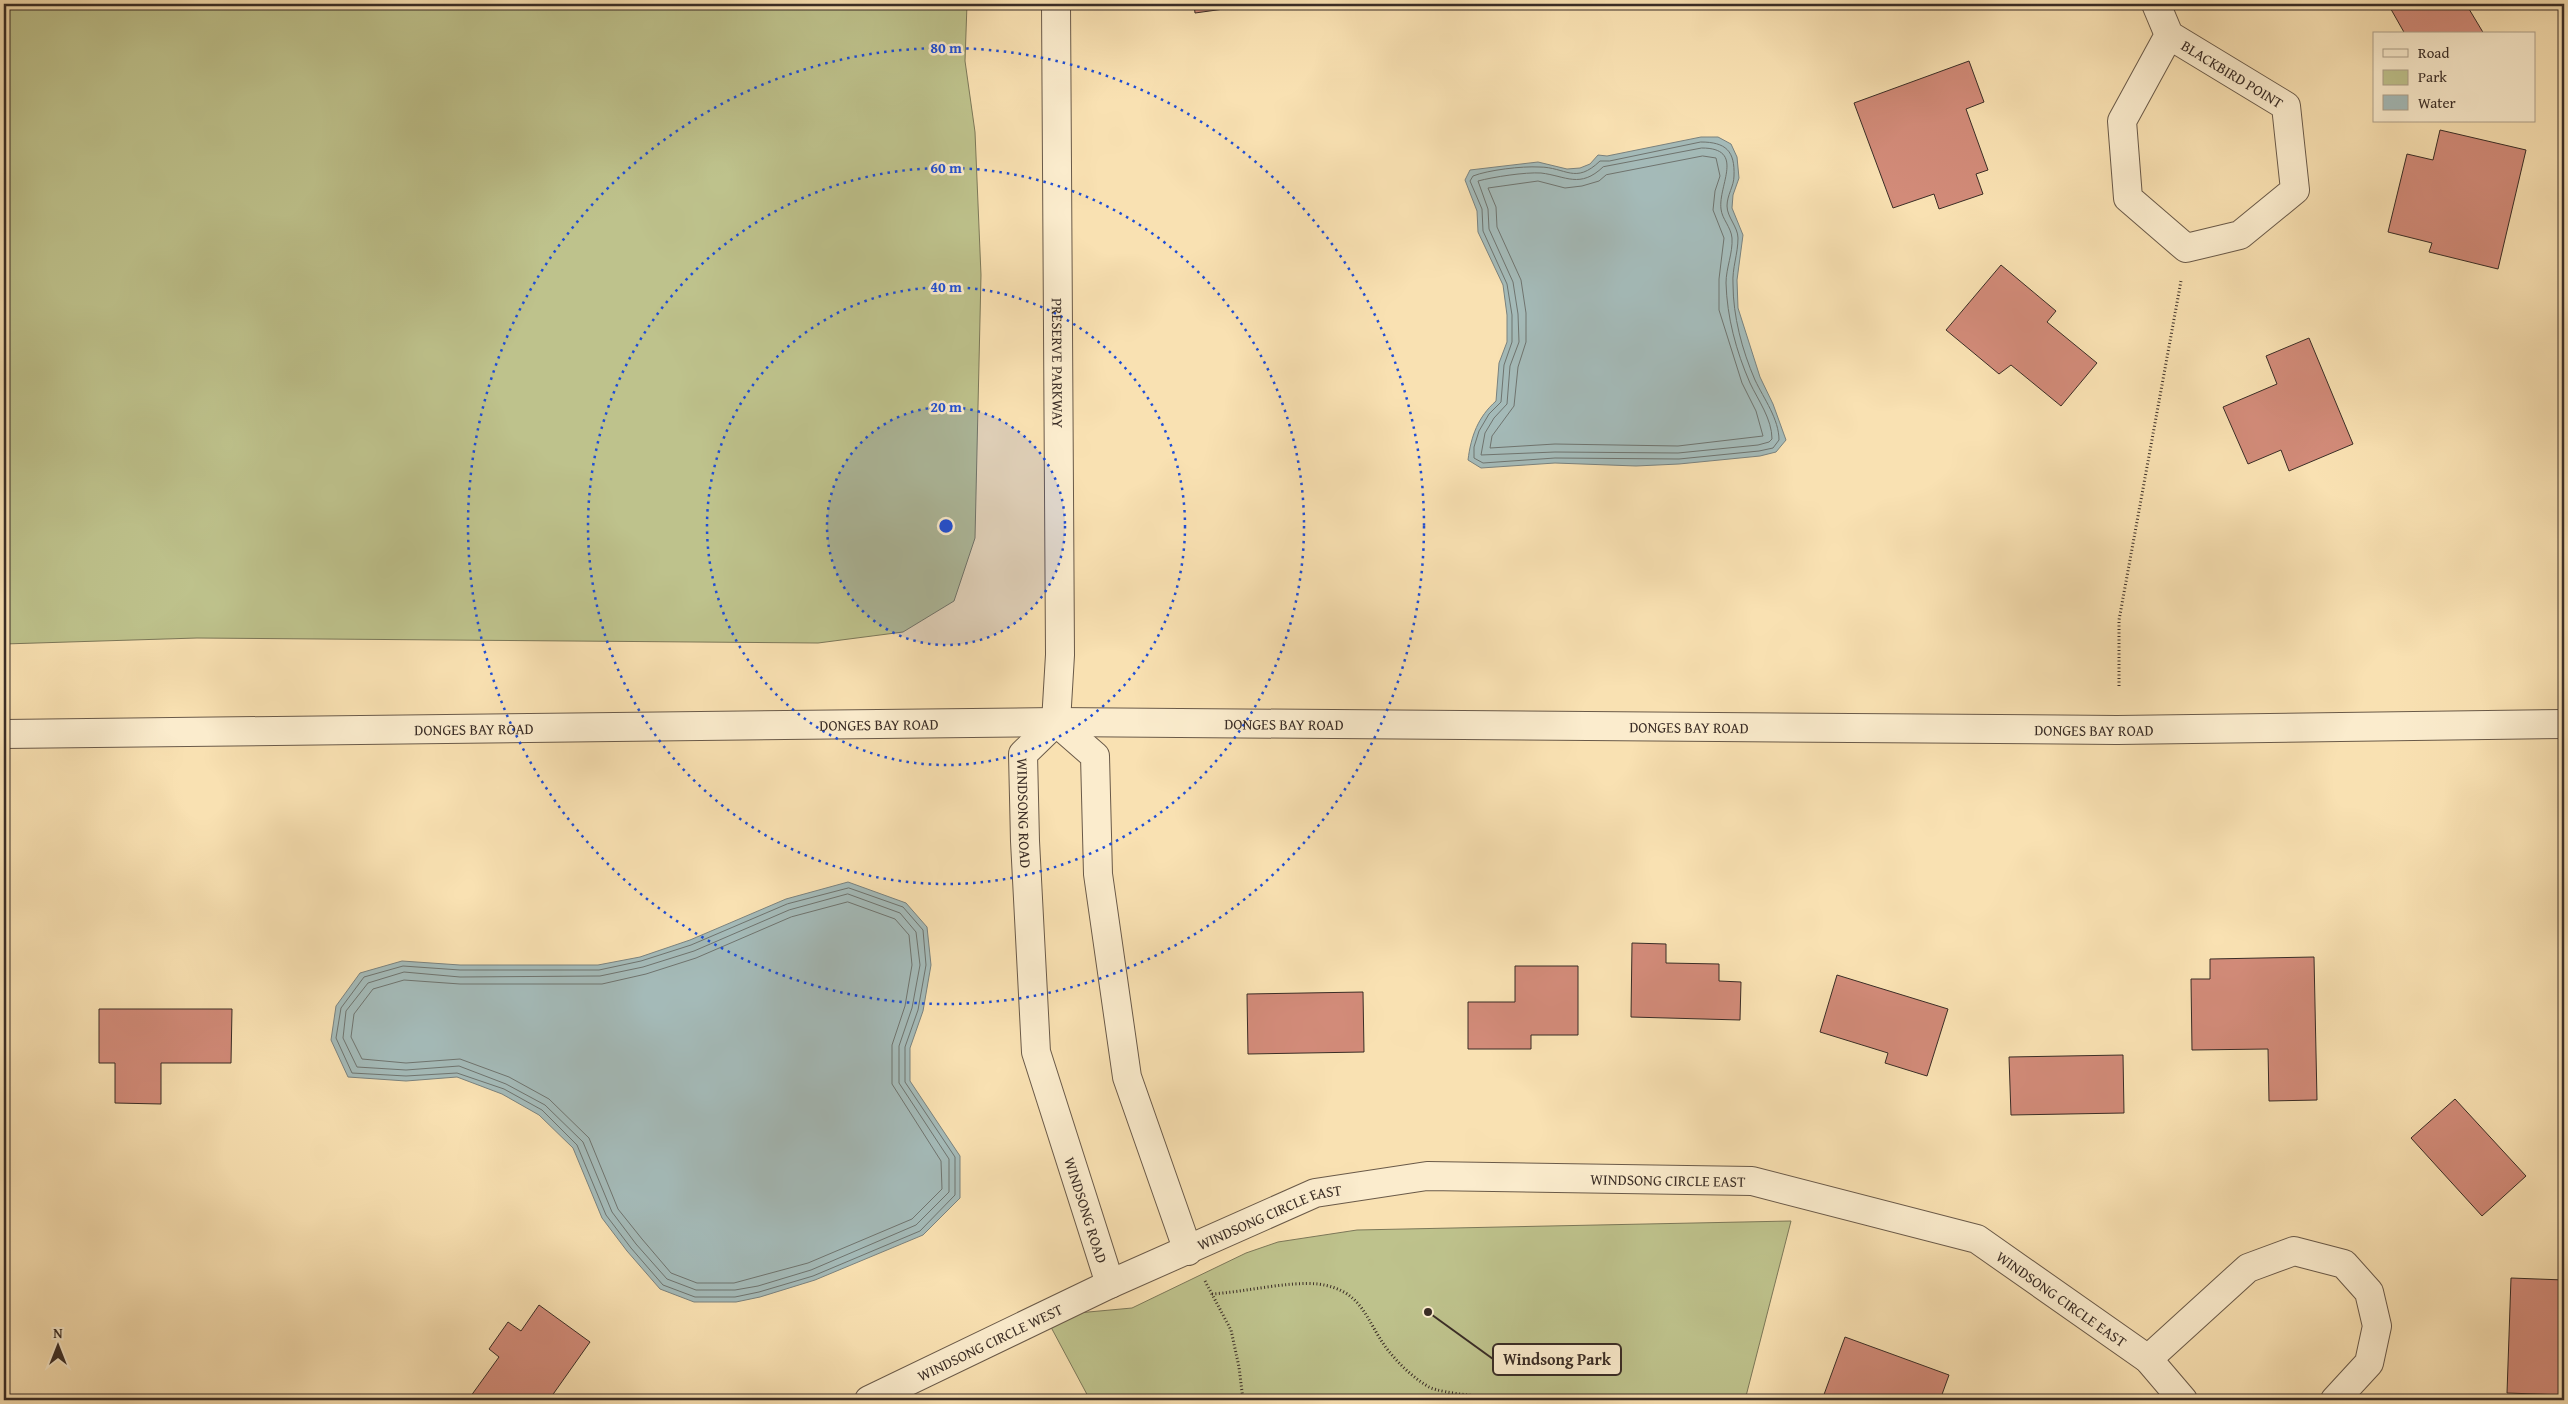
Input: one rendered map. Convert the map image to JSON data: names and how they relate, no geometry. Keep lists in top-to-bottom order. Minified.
{"streets":{"street":["BLACKBIRD POINT","PRESERVE PARKWAY","DONGES BAY ROAD","WINDSONG ROAD","WINDSONG CIRCLE EAST","WINDSONG CIRCLE WEST"]},"crossings":[["PRESERVE PARKWAY","DONGES BAY ROAD"],["PRESERVE PARKWAY","WINDSONG ROAD"],["DONGES BAY ROAD","WINDSONG ROAD"],["WINDSONG ROAD","WINDSONG CIRCLE EAST"],["WINDSONG ROAD","WINDSONG CIRCLE WEST"],["WINDSONG CIRCLE EAST","WINDSONG CIRCLE WEST"]],"places":["Windsong Park"],"legend":["Road","Park","Water"],"north":"top","rings":["80 m","60 m","40 m","20 m"]}
